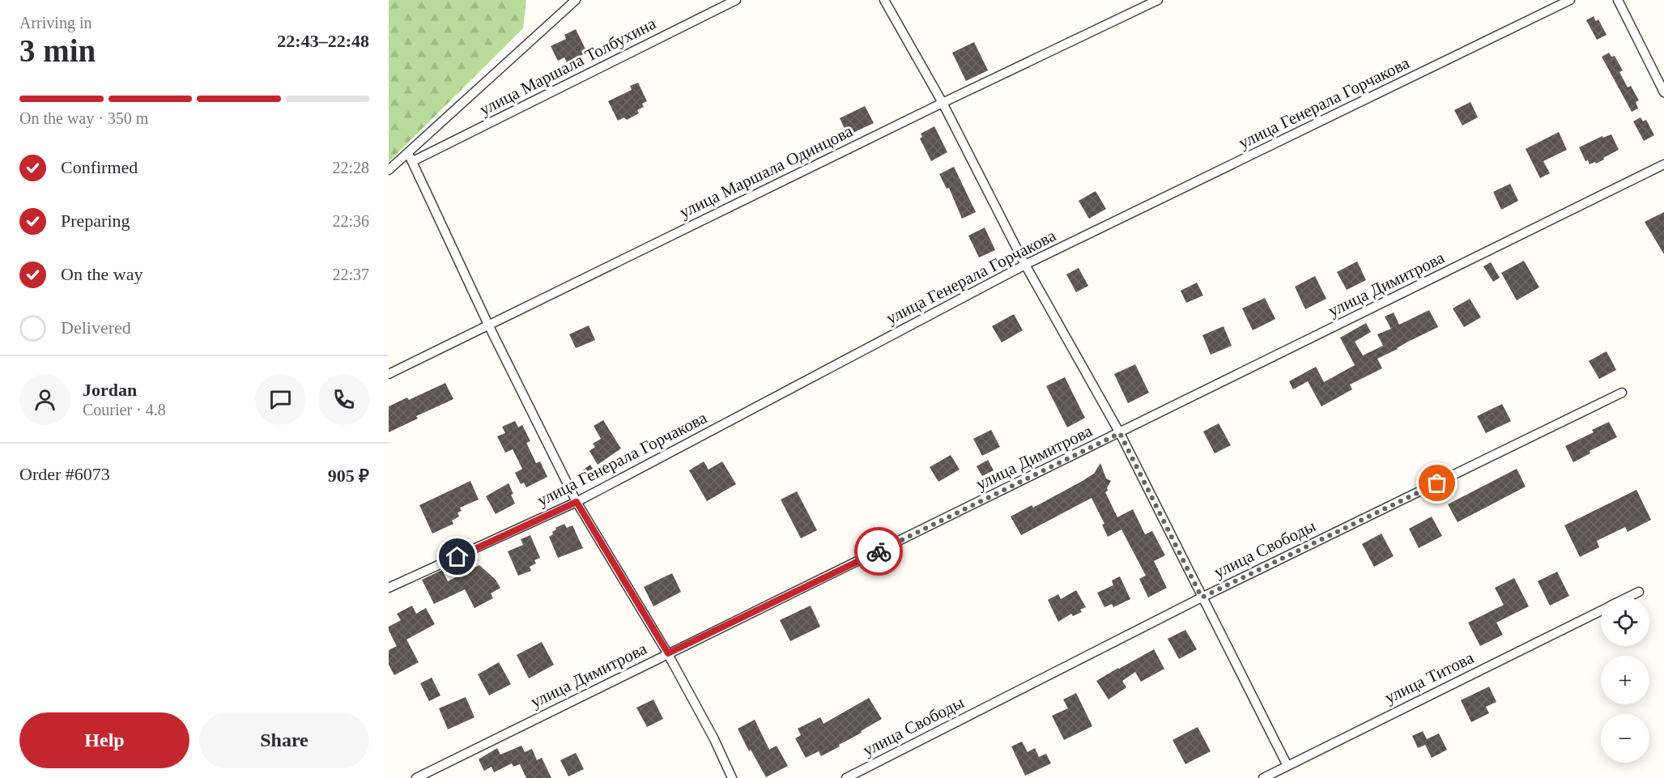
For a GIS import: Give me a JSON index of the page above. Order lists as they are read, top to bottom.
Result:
{
  "streets": {
    "street": [
      "улица Маршала Толбухина",
      "улица Генерала Горчакова",
      "улица Маршала Одинцова",
      "улица Димитрова",
      "улица Свободы",
      "улица Титова"
    ]
  },
  "page": {
    "heading": ["3 min", "Arriving in", "22:43–22:48"],
    "panel": [
      "Jordan",
      "Courier · 4.8",
      "Order #6073",
      "905 ₽"
    ],
    "bar": "On the way · 350 m",
    "list": [
      ["Confirmed", "22:28"],
      ["Preparing", "22:36"],
      ["On the way", "22:37"],
      "Delivered"
    ],
    "map_buttons": ["+", "−"],
    "buttons": ["Help", "Share"]
  }
}
